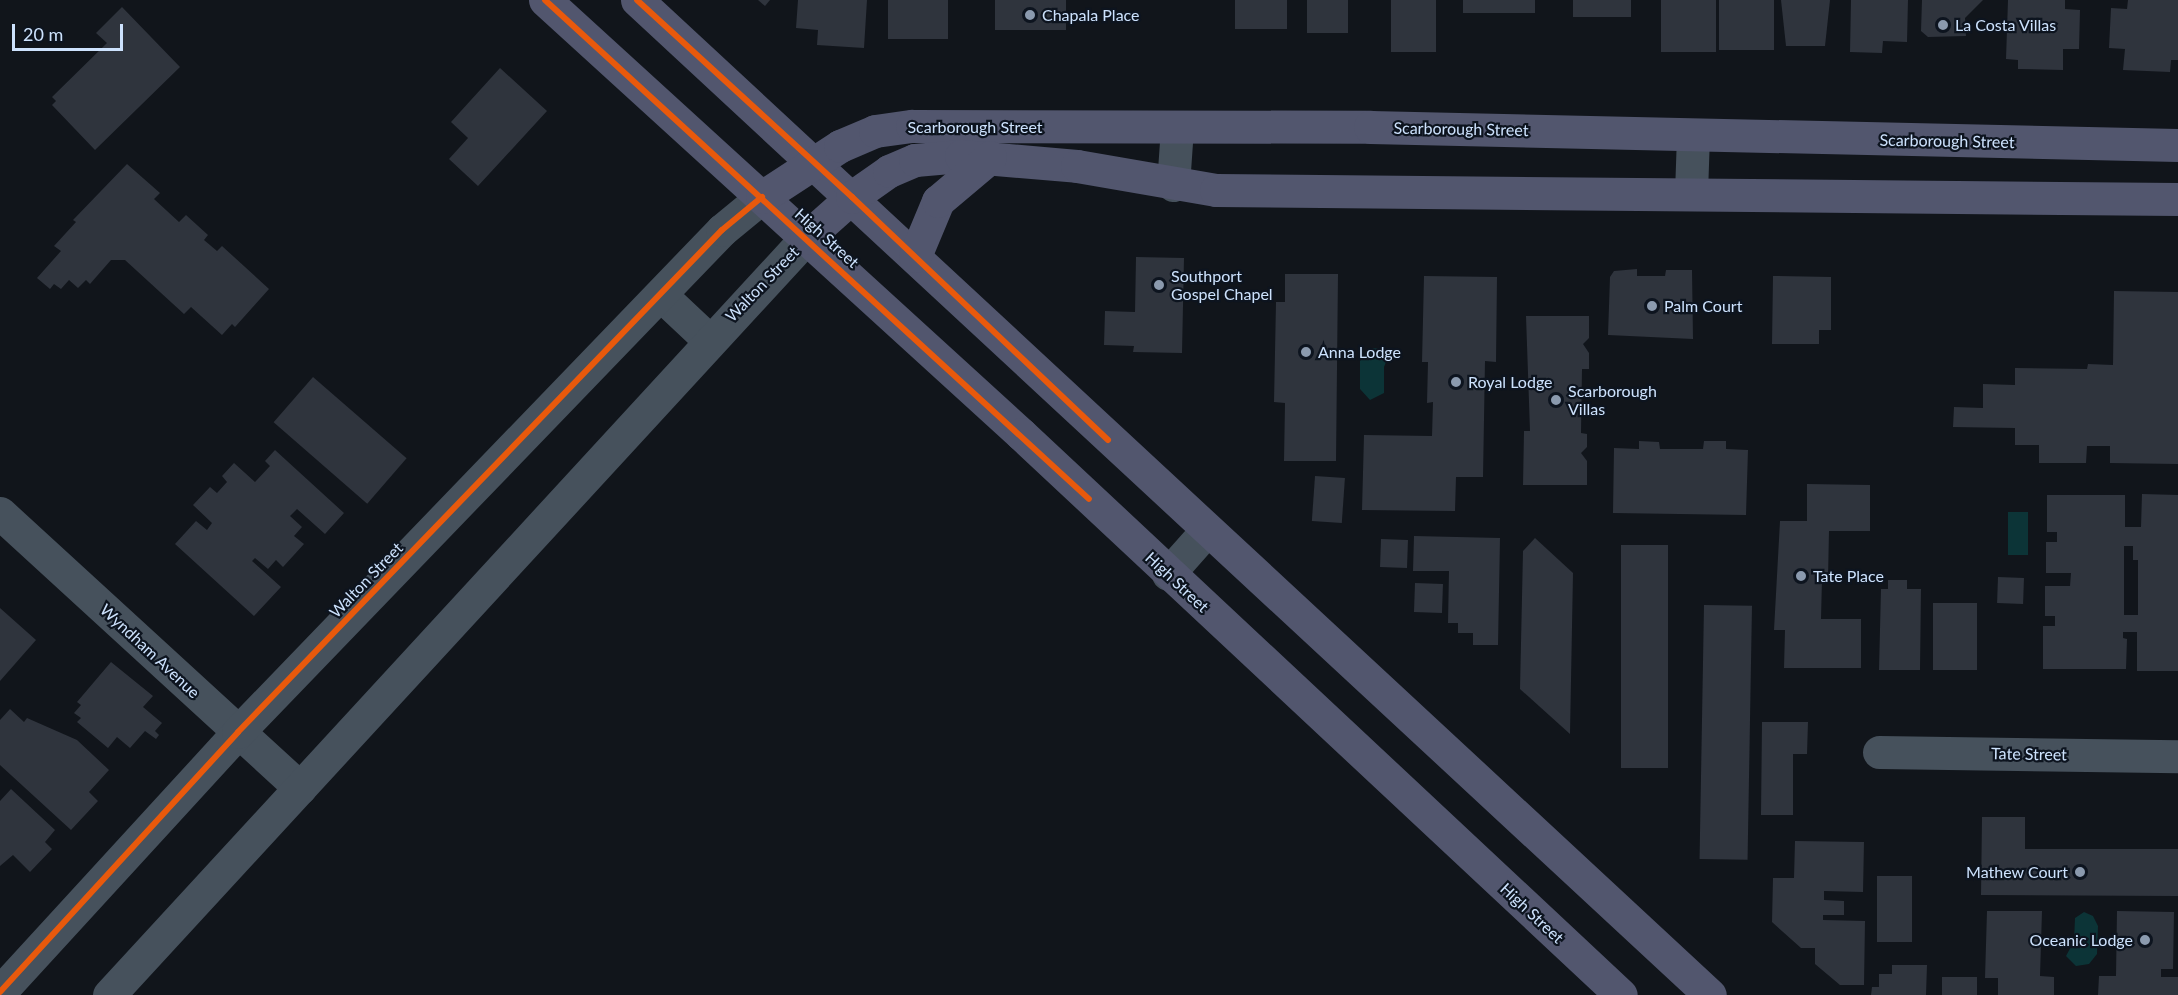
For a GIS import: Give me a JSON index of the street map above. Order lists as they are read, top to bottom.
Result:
{
  "streets": {
    "main road": ["Scarborough Street", "High Street"],
    "street": ["Walton Street", "Wyndham Avenue", "Tate Street"]
  },
  "crossings": [
    ["Scarborough Street", "High Street"],
    ["Scarborough Street", "Walton Street"],
    ["High Street", "Walton Street"],
    ["Walton Street", "Wyndham Avenue"]
  ],
  "places": [
    "Chapala Place",
    "La Costa Villas",
    "Southport Gospel Chapel",
    "Palm Court",
    "Anna Lodge",
    "Royal Lodge",
    "Scarborough Villas",
    "Tate Place",
    "Mathew Court",
    "Oceanic Lodge"
  ],
  "scale_bar": "20 m"
}
